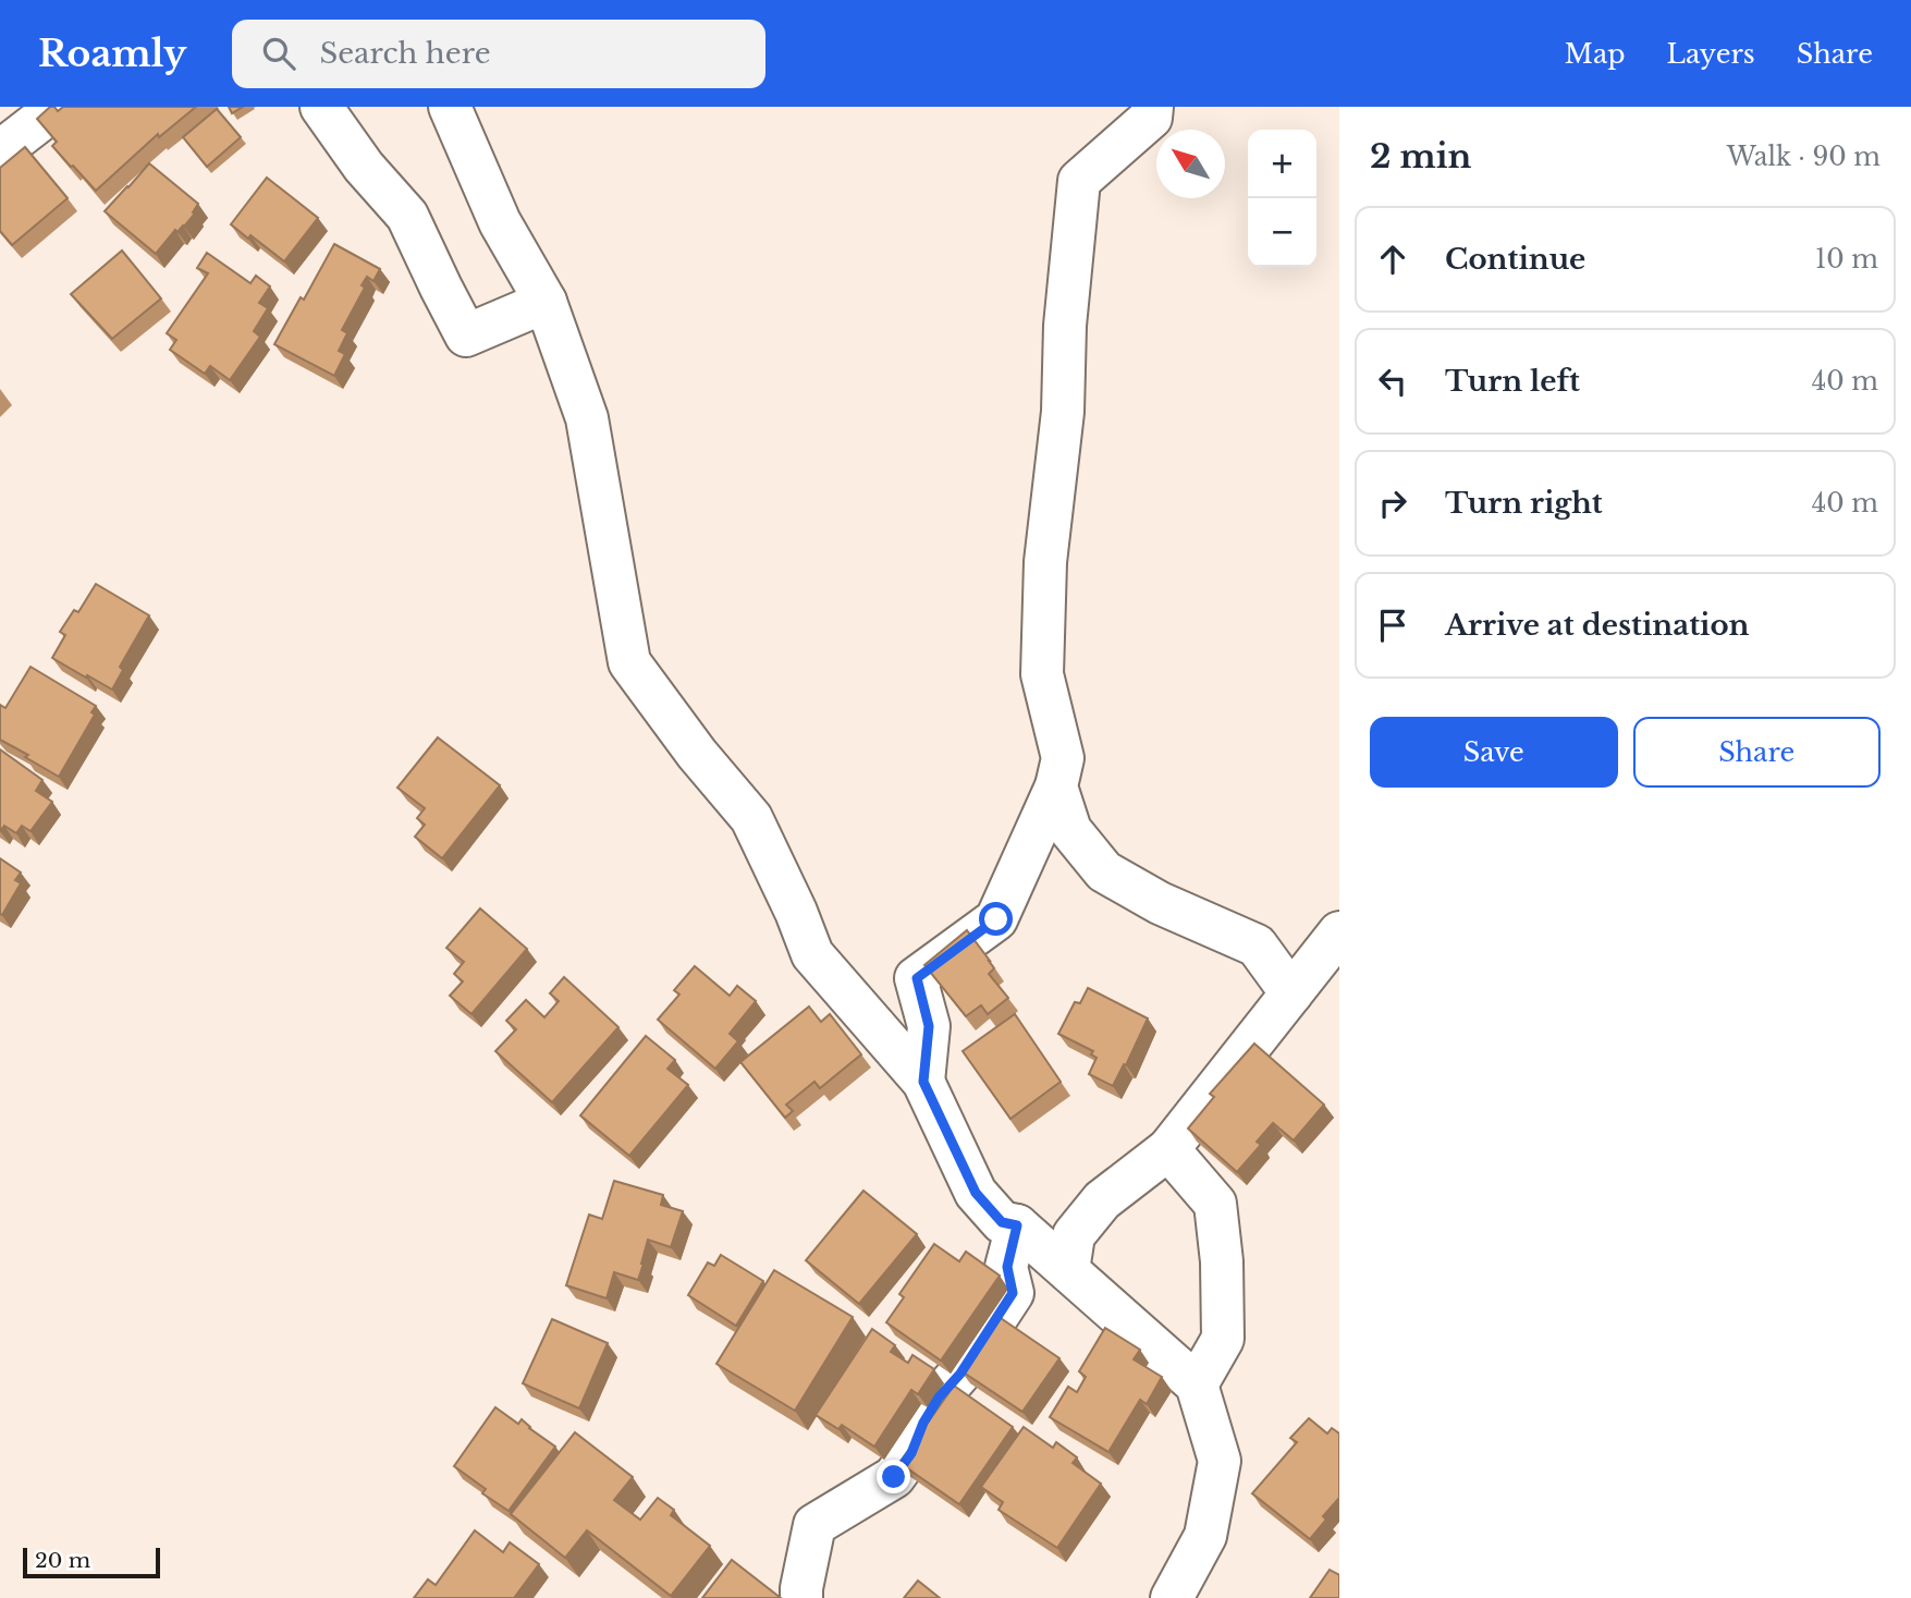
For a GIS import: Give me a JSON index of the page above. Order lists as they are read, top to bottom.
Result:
{
  "scale_bar": "20 m",
  "north": "top left",
  "page": {
    "header": "Roamly",
    "search": "Search here",
    "nav": ["Map", "Layers", "Share"],
    "heading": ["2 min", "Walk · 90 m"],
    "map_buttons": ["+", "−"],
    "list": [
      ["Continue", "10 m"],
      ["Turn left", "40 m"],
      ["Turn right", "40 m"],
      "Arrive at destination"
    ],
    "buttons": ["Save", "Share"],
    "scale": "20 m"
  }
}
